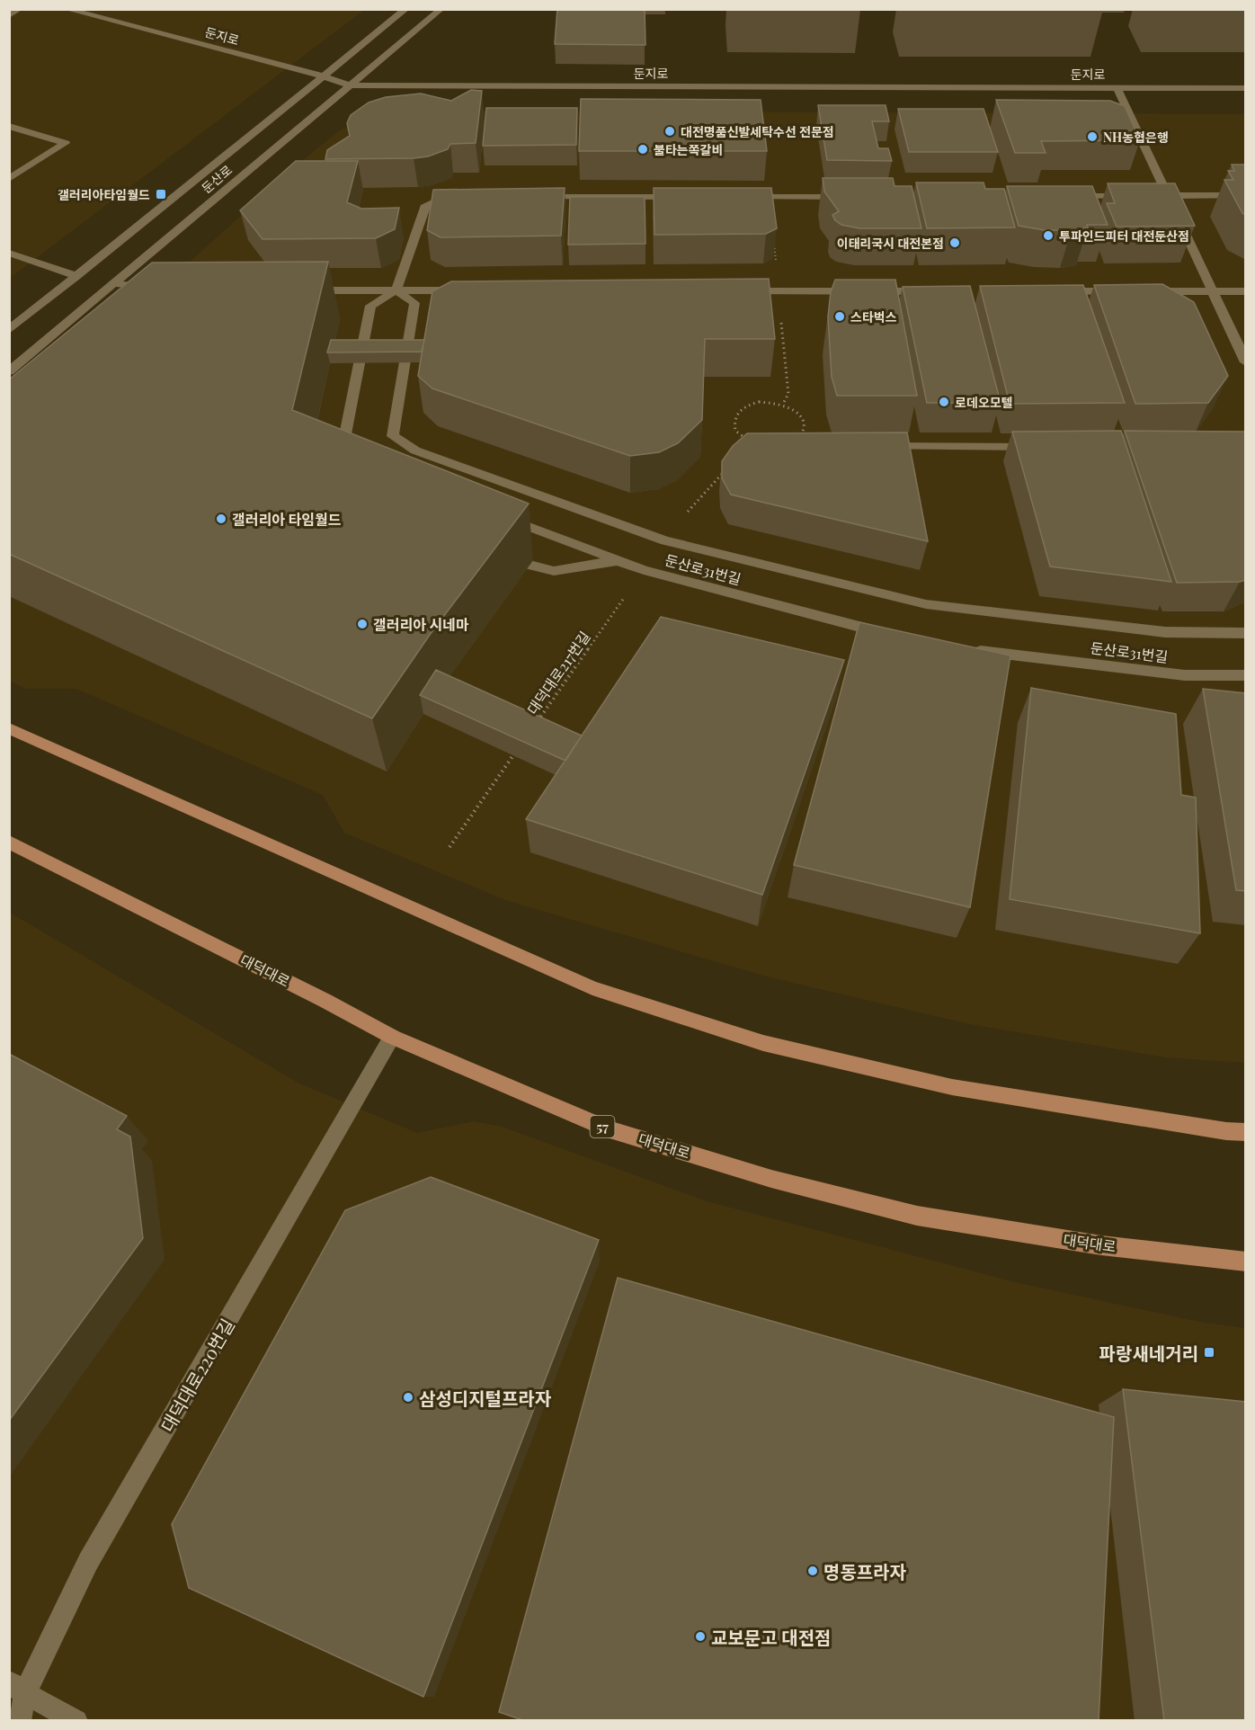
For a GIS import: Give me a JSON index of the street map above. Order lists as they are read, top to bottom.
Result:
{
  "streets": {
    "main road": ["대덕대로", "57"],
    "street": [
      "둔지로",
      "둔산로",
      "둔산로31번길",
      "대덕대로220번길"
    ],
    "path": ["대덕대로217번길"]
  },
  "crossings": [
    ["둔지로", "둔산로"],
    ["대덕대로", "대덕대로220번길"]
  ],
  "places": {
    "other": [
      "대전명품신발세탁수선 전문점",
      "NH농협은행",
      "불타는쪽갈비",
      "투파인드피터 대전둔산점",
      "이태리국시 대전본점",
      "스타벅스",
      "로데오모텔",
      "갤러리아 타임월드",
      "갤러리아 시네마",
      "삼성디지털프라자",
      "명동프라자",
      "교보문고 대전점"
    ],
    "transit": ["갤러리아타임월드", "파랑새네거리"]
  }
}
